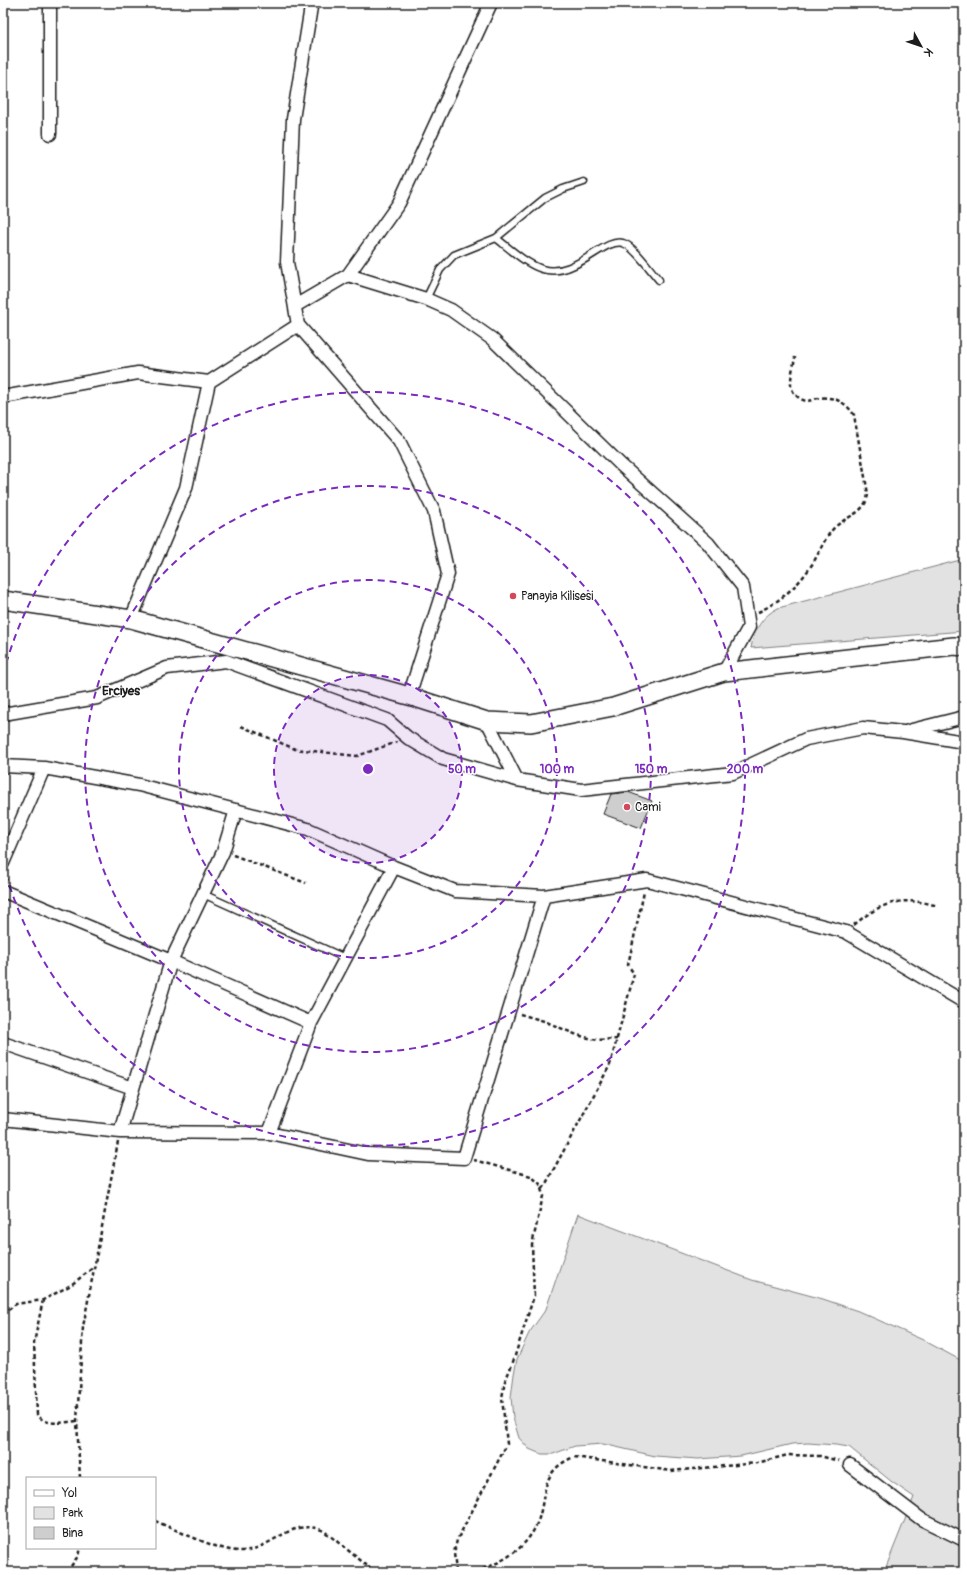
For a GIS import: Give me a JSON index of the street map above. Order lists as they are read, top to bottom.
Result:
{
  "districts": ["Erciyes"],
  "places": ["Panayia Kilisesi", "Cami"],
  "legend": ["Yol", "Park", "Bina"],
  "north": "bottom right",
  "rings": [
    "50 m",
    "100 m",
    "150 m",
    "200 m"
  ]
}
